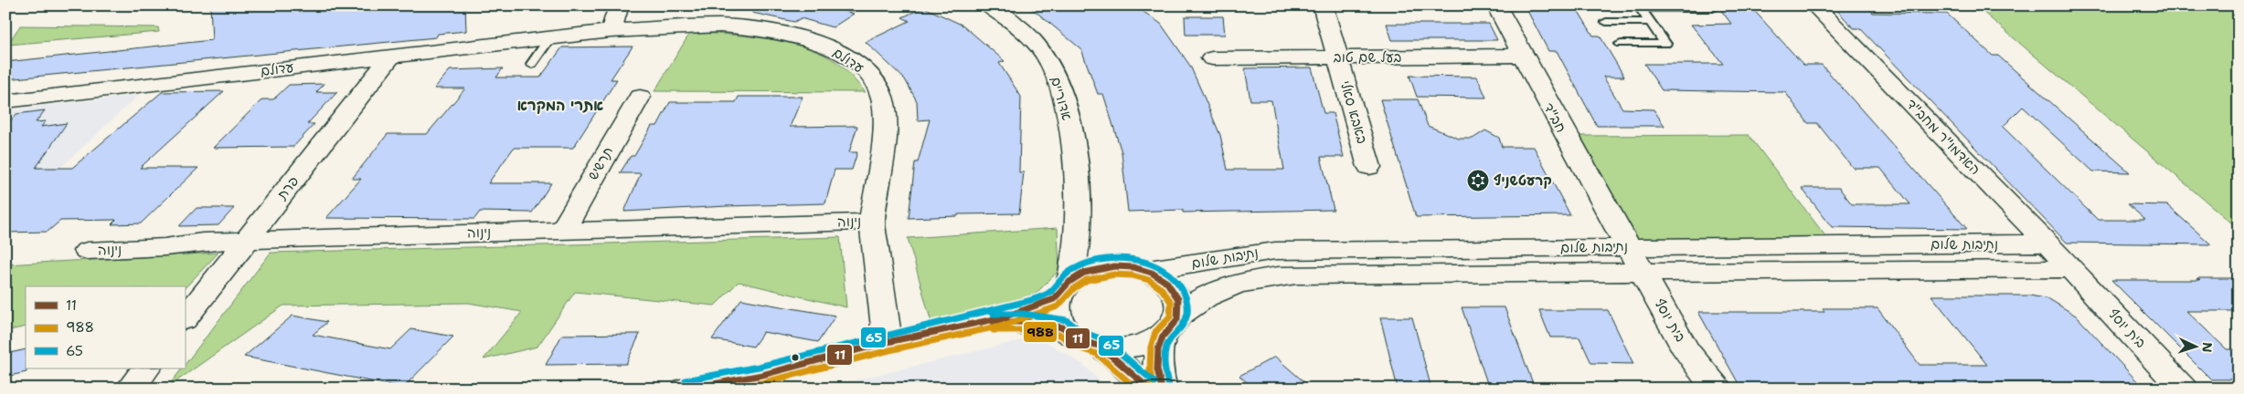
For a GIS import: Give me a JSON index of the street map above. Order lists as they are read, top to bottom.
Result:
{
  "streets": {
    "street": [
      "בעל שם טוב",
      "עדולם",
      "אדוריים",
      "באבא סאלי",
      "חב\"ד",
      "האדמו\"ר מחב\"ד",
      "תרשיש",
      "פרת",
      "נינוה",
      "נתיבות שלום",
      "בית יוסף"
    ]
  },
  "crossings": [
    ["בעל שם טוב", "באבא סאלי"],
    ["בעל שם טוב", "חב\"ד"],
    ["עדולם", "פרת"],
    ["עדולם", "נינוה"],
    ["אדוריים", "נתיבות שלום"],
    ["חב\"ד", "נתיבות שלום"],
    ["חב\"ד", "בית יוסף"],
    ["האדמו\"ר מחב\"ד", "נתיבות שלום"],
    ["האדמו\"ר מחב\"ד", "בית יוסף"],
    ["תרשיש", "נינוה"],
    ["פרת", "נינוה"],
    ["נתיבות שלום", "בית יוסף"]
  ],
  "districts": ["אתרי המקרא"],
  "places": {
    "synagogue": ["קרעטשניף"]
  },
  "lines": ["transit line 65", "transit line 11", "transit line 988"],
  "legend": ["11", "988", "65"],
  "north": "right"
}
